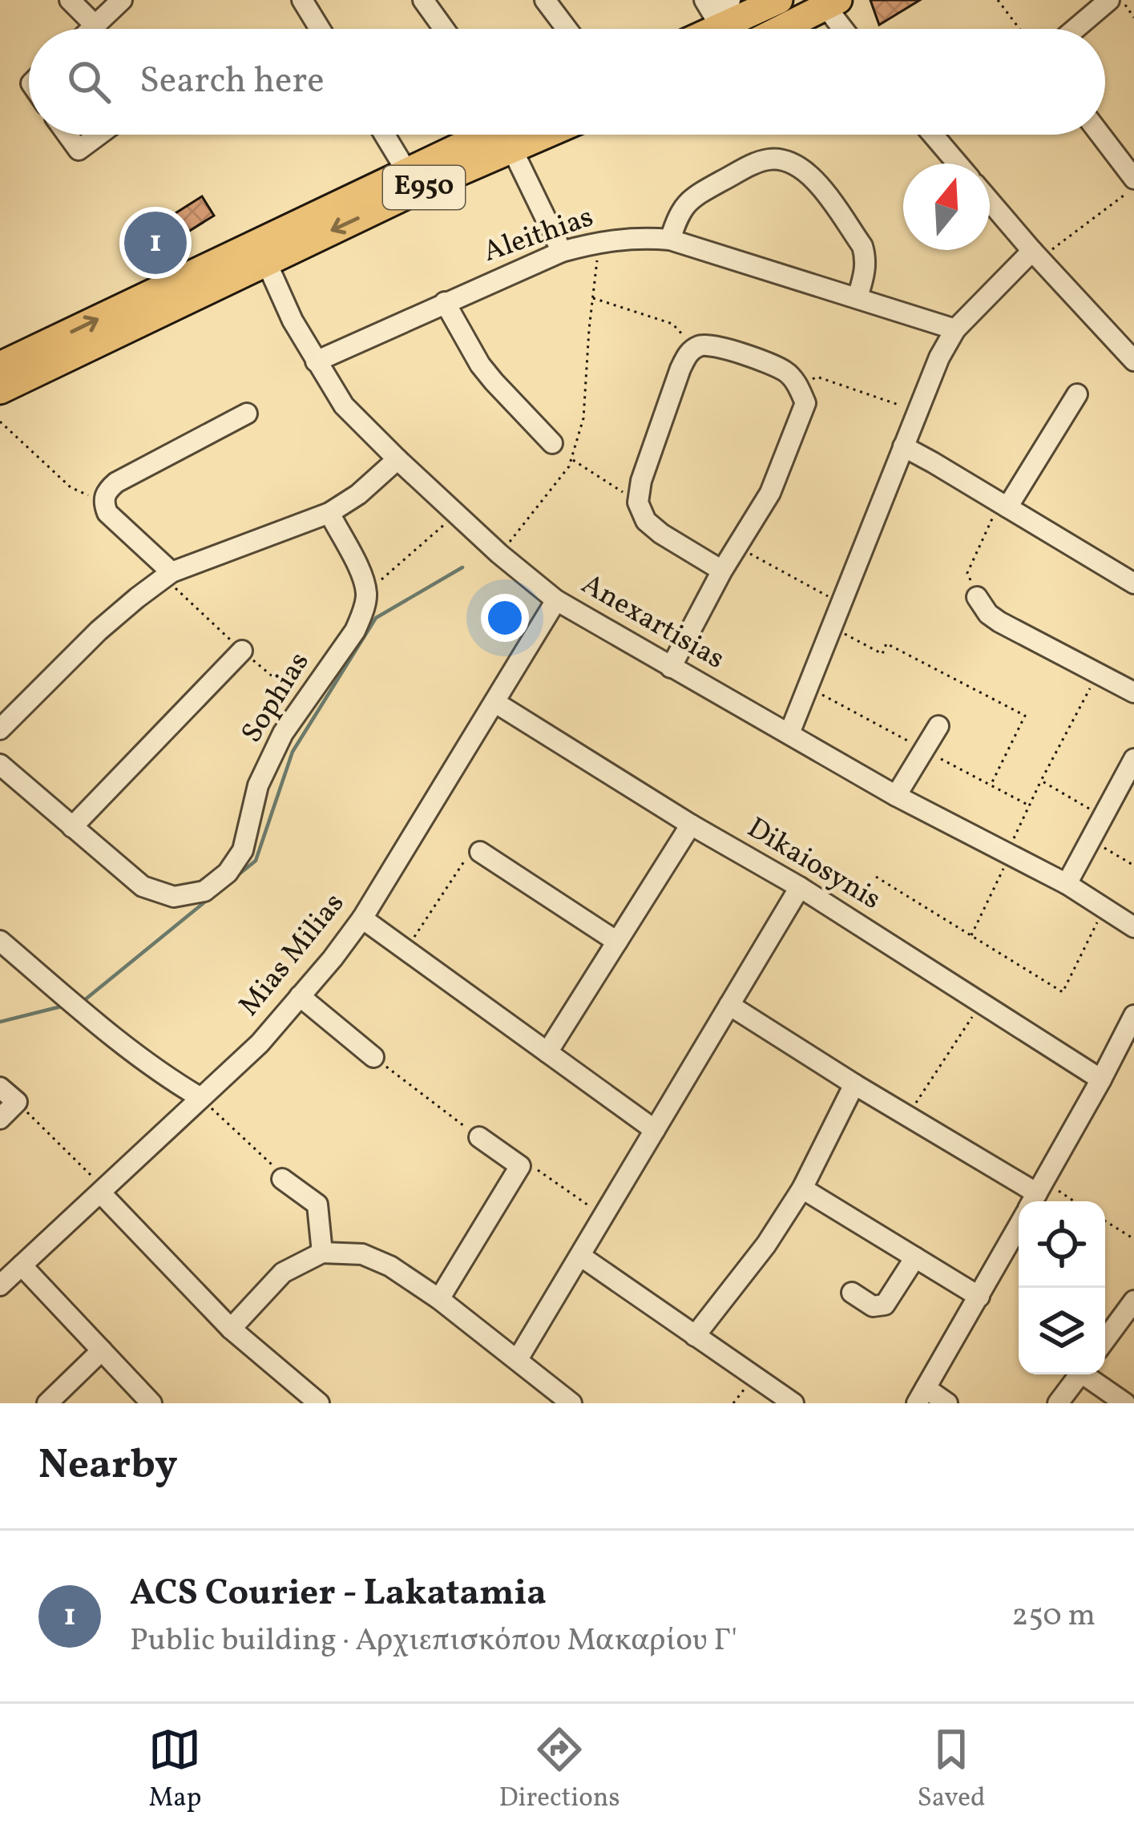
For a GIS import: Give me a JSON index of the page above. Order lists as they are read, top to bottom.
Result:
{
  "streets": {
    "main road": ["E950"],
    "street": [
      "Aleithias",
      "Anexartisias",
      "Sophias",
      "Dikaiosynis",
      "Mias Milias"
    ]
  },
  "crossings": [
    ["E950", "Anexartisias"],
    ["Aleithias", "Anexartisias"],
    ["Anexartisias", "Mias Milias"],
    ["Dikaiosynis", "Mias Milias"]
  ],
  "north": "top",
  "page": {
    "search": "Search here",
    "pins": "1",
    "heading": "Nearby",
    "list": [
      {
        "mark": "1",
        "name": "ACS Courier - Lakatamia",
        "note": "Public building · Αρχιεπισκόπου Μακαρίου Γ'",
        "value": "250 m"
      }
    ],
    "nav": ["Map", "Directions", "Saved"]
  }
}
